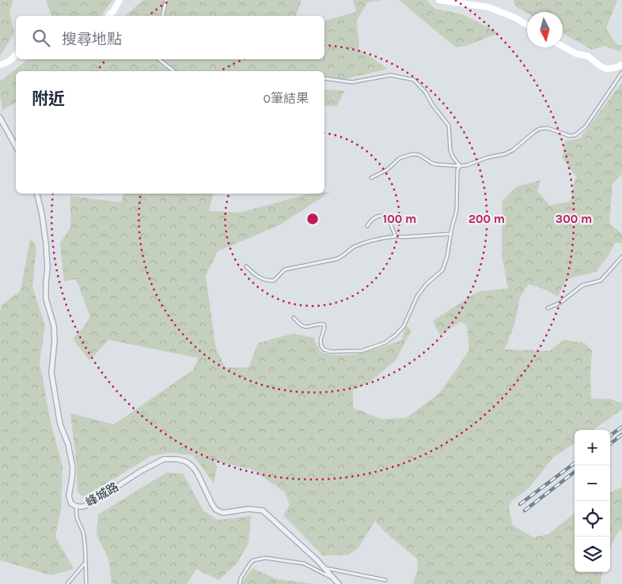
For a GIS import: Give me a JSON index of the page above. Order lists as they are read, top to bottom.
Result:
{
  "streets": {
    "street": ["峰城路"]
  },
  "north": "bottom",
  "page": {
    "search": "搜尋地點",
    "heading": ["附近", "0筆結果"],
    "map_buttons": ["+", "−"]
  },
  "rings": ["100 m", "200 m", "300 m"]
}
